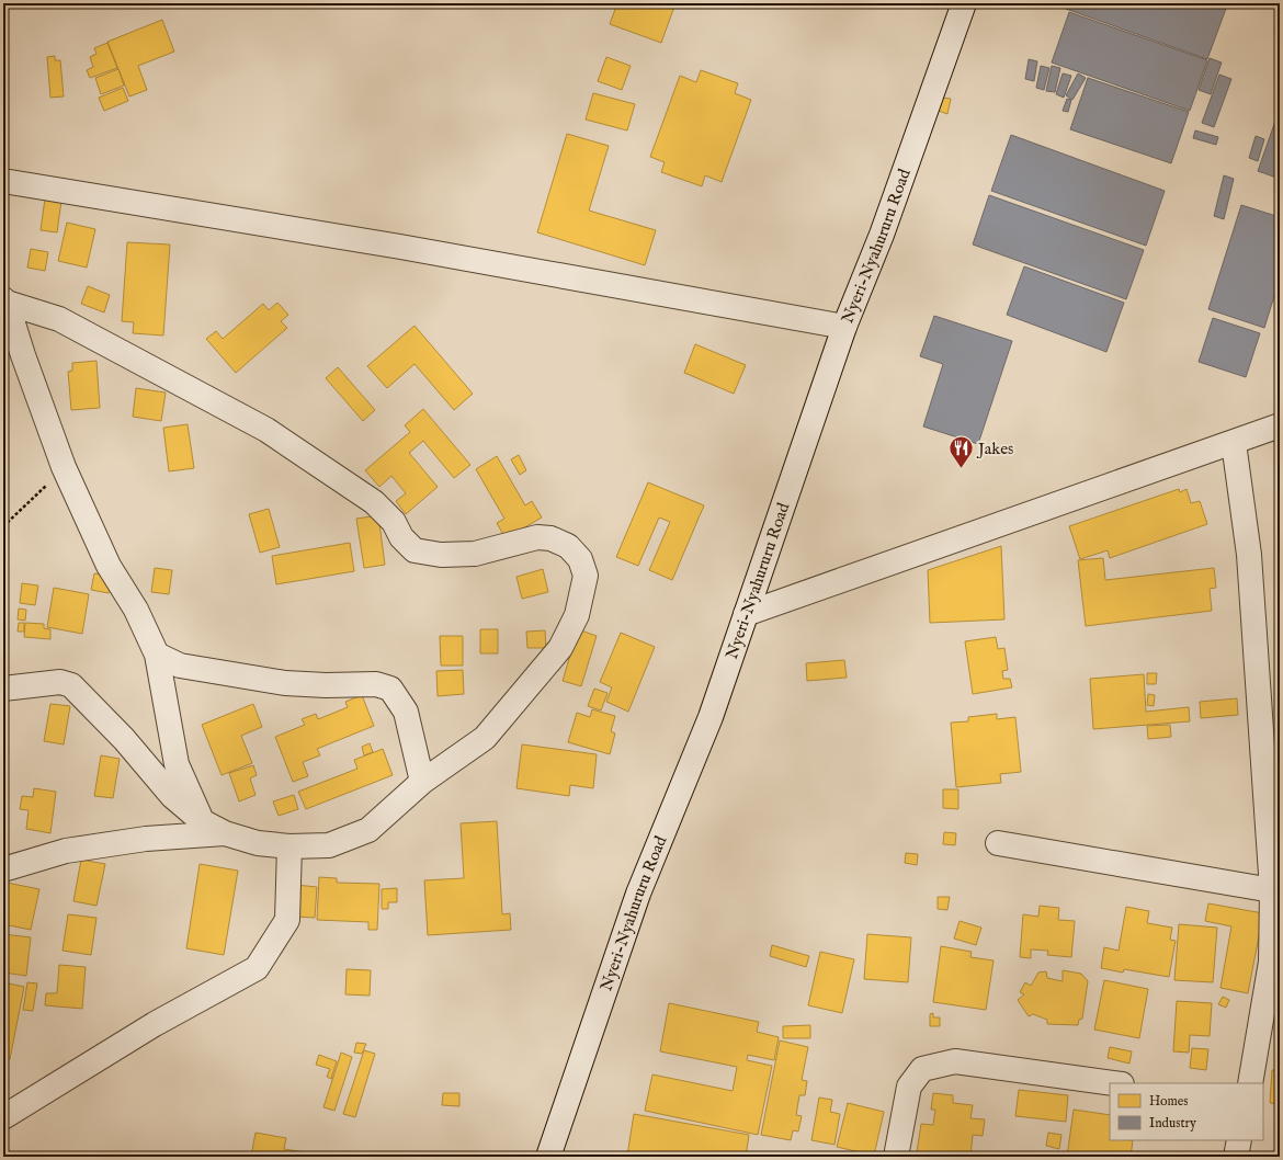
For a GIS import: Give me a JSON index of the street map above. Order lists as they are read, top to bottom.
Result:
{
  "streets": {
    "street": ["Nyeri-Nyahururu Road"]
  },
  "places": {
    "restaurant": ["Jakes"]
  },
  "legend": ["Homes", "Industry"]
}
